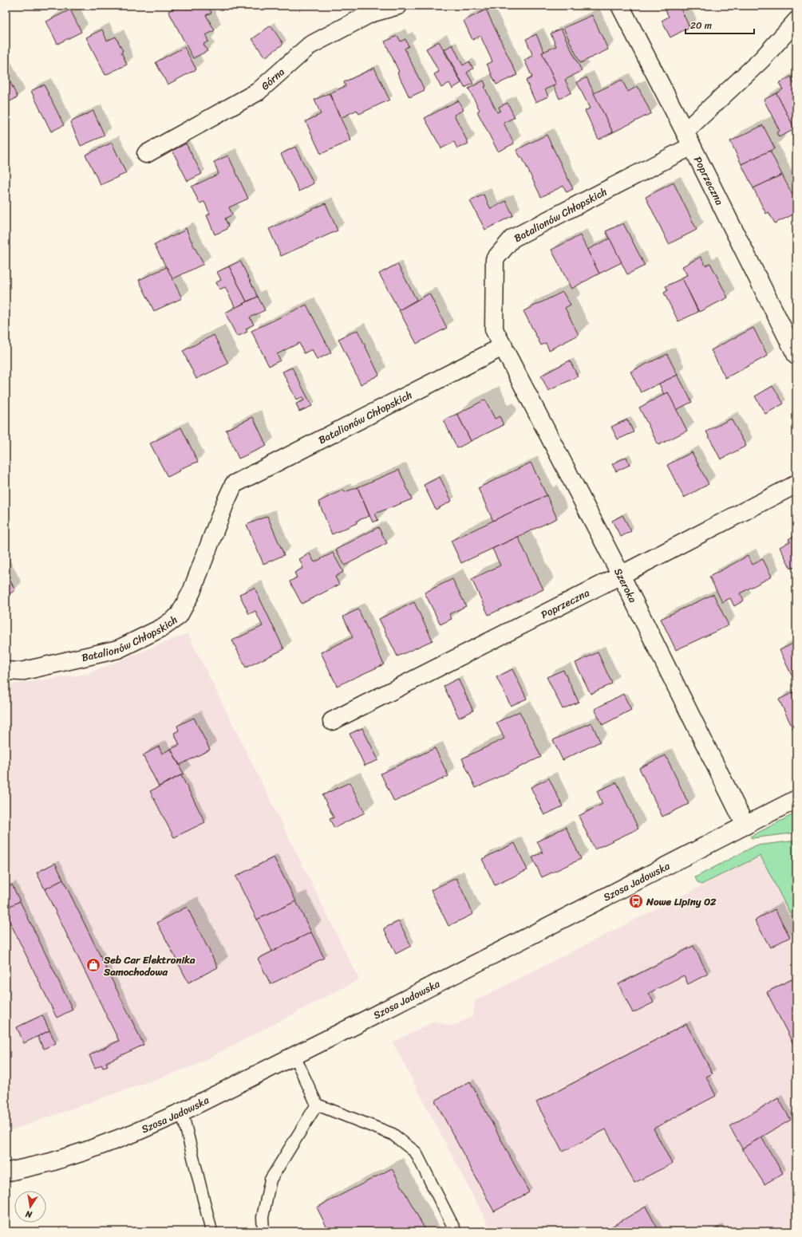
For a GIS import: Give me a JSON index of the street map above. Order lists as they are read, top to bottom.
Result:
{
  "streets": {
    "street": [
      "Górna",
      "Poprzeczna",
      "Batalionów Chłopskich",
      "Szeroka",
      "Szosa Jadowska"
    ]
  },
  "crossings": [
    ["Poprzeczna", "Batalionów Chłopskich"],
    ["Poprzeczna", "Szeroka"],
    ["Batalionów Chłopskich", "Szeroka"],
    ["Szeroka", "Szosa Jadowska"]
  ],
  "places": {
    "bus stop": ["Nowe Lipiny 02"],
    "shop": ["Seb Car Elektronika Samochodowa"]
  },
  "scale_bar": "20 m",
  "north": "bottom"
}
